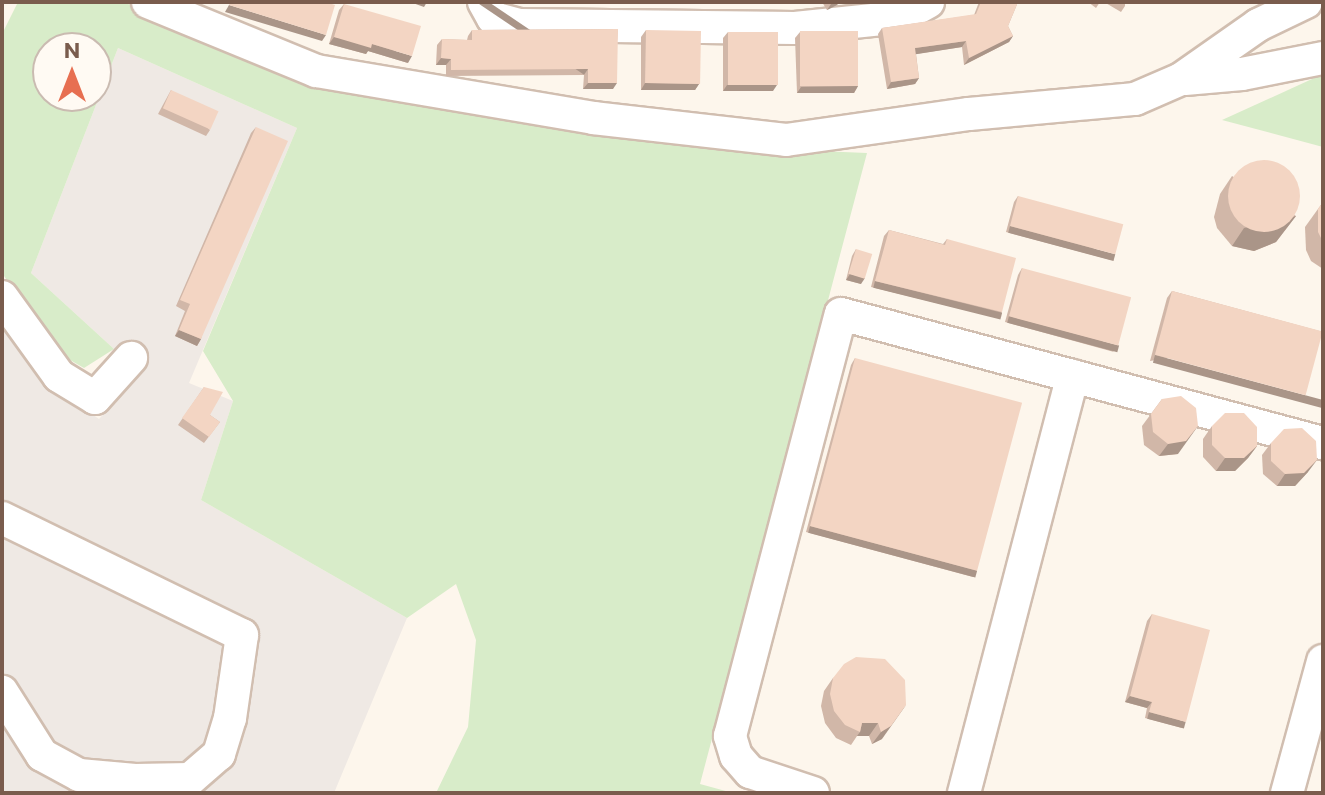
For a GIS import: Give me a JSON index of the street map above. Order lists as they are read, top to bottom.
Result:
{
  "north": "top"
}
